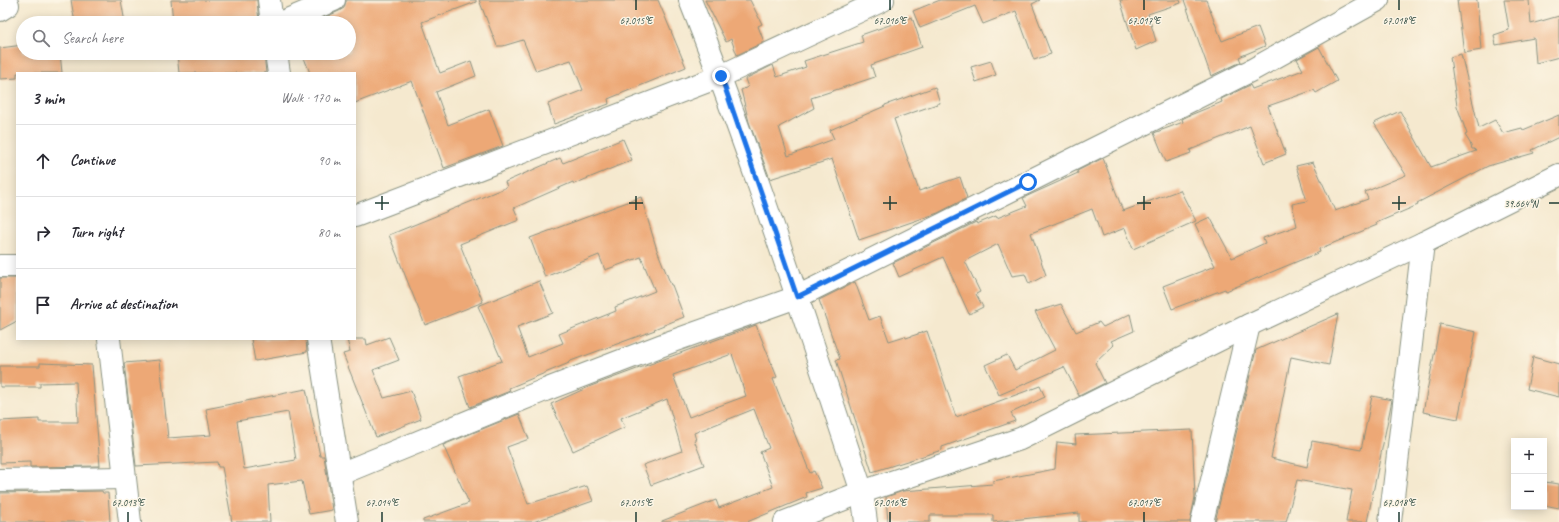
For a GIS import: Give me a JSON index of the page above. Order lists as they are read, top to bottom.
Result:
{
  "page": {
    "search": "Search here",
    "heading": ["3 min", "Walk · 170 m"],
    "list": [
      ["Continue", "90 m"],
      ["Turn right", "80 m"],
      "Arrive at destination"
    ],
    "map_buttons": ["+", "−"]
  },
  "coordinates": [
    "67.015°E",
    "67.016°E",
    "67.017°E",
    "67.018°E",
    "39.664°N",
    "67.013°E",
    "67.014°E"
  ]
}
